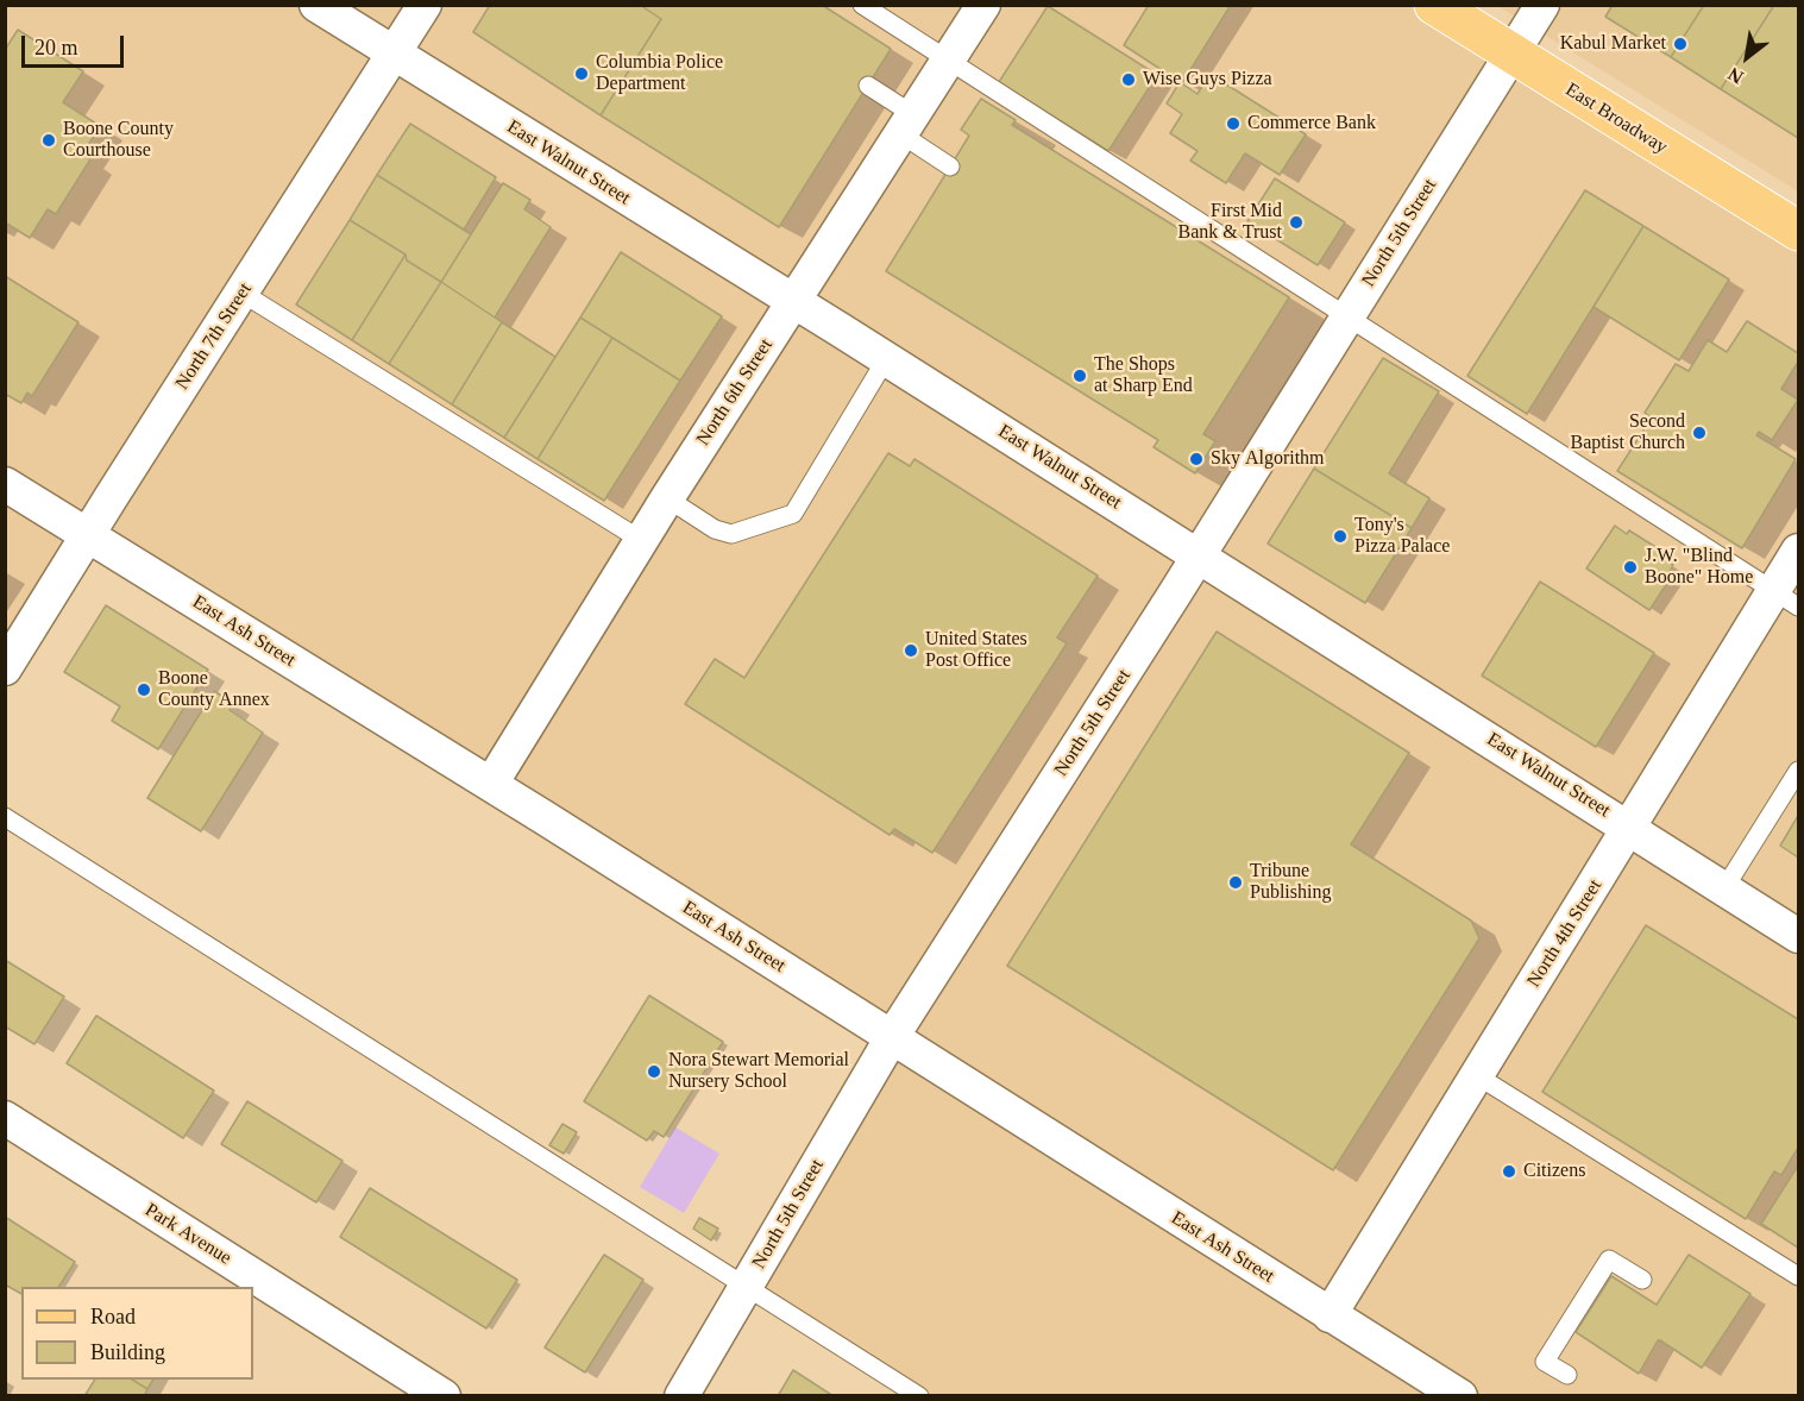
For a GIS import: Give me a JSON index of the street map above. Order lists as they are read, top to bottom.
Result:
{
  "streets": {
    "main road": ["East Broadway"],
    "street": [
      "East Walnut Street",
      "North 5th Street",
      "North 7th Street",
      "North 6th Street",
      "East Ash Street",
      "North 4th Street",
      "Park Avenue"
    ]
  },
  "crossings": [
    ["East Broadway", "North 5th Street"],
    ["East Walnut Street", "North 5th Street"],
    ["East Walnut Street", "North 7th Street"],
    ["East Walnut Street", "North 6th Street"],
    ["East Walnut Street", "North 4th Street"],
    ["North 5th Street", "East Ash Street"],
    ["North 7th Street", "East Ash Street"],
    ["North 6th Street", "East Ash Street"],
    ["East Ash Street", "North 4th Street"]
  ],
  "places": [
    "Kabul Market",
    "Columbia Police Department",
    "Wise Guys Pizza",
    "Commerce Bank",
    "Boone County Courthouse",
    "First Mid Bank & Trust",
    "The Shops at Sharp End",
    "Second Baptist Church",
    "Sky Algorithm",
    "Tony's Pizza Palace",
    "J.W. \"Blind Boone\" Home",
    "United States Post Office",
    "Boone County Annex",
    "Tribune Publishing",
    "Nora Stewart Memorial Nursery School",
    "Citizens"
  ],
  "legend": ["Road", "Building"],
  "scale_bar": "20 m",
  "north": "bottom left"
}
